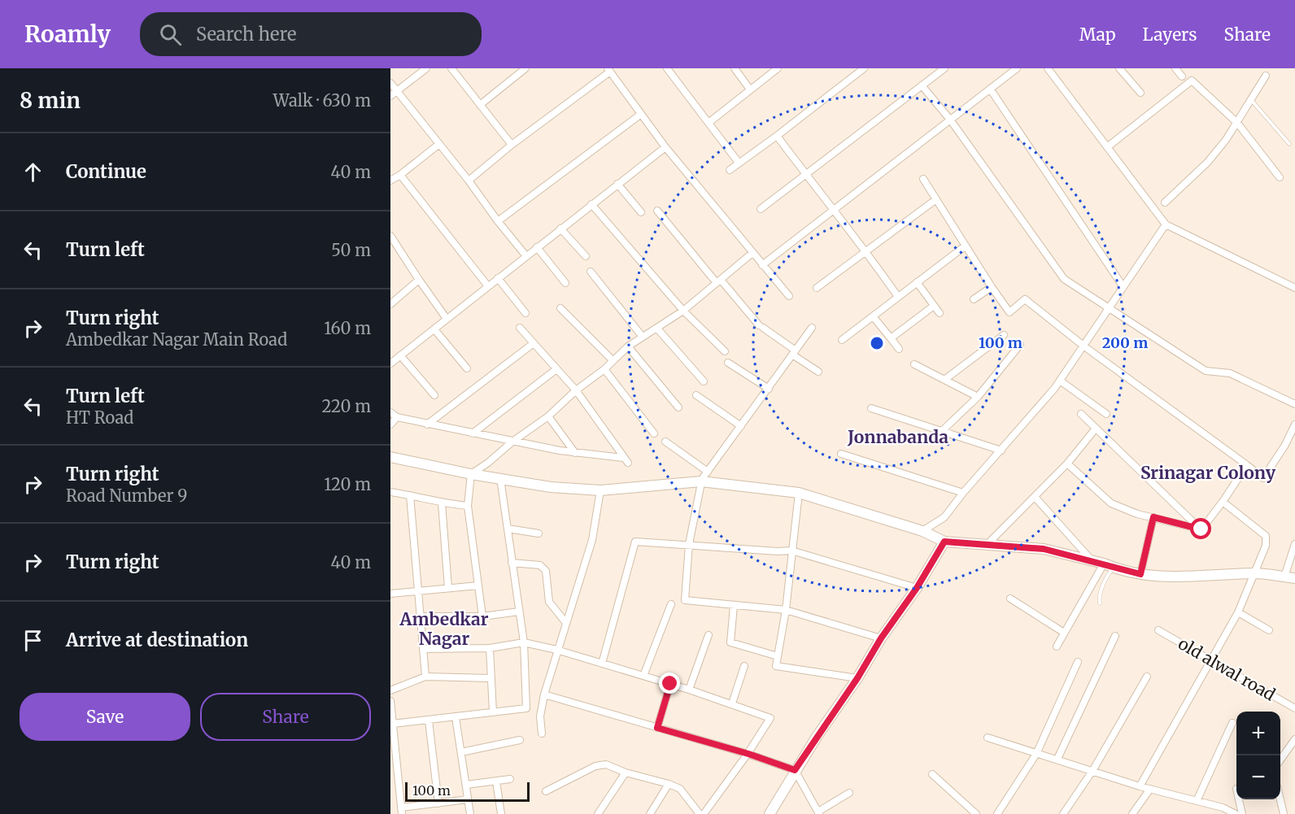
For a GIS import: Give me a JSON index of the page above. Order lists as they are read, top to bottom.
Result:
{
  "streets": {
    "street": ["old alwal road"]
  },
  "districts": ["Jonnabanda", "Srinagar Colony", "Ambedkar Nagar"],
  "scale_bar": "100 m",
  "page": {
    "header": "Roamly",
    "search": "Search here",
    "nav": ["Map", "Layers", "Share"],
    "heading": ["8 min", "Walk · 630 m"],
    "list": [
      ["Continue", "40 m"],
      ["Turn left", "50 m"],
      ["Turn right", "Ambedkar Nagar Main Road", "160 m"],
      ["Turn left", "HT Road", "220 m"],
      ["Turn right", "Road Number 9", "120 m"],
      ["Turn right", "40 m"],
      "Arrive at destination"
    ],
    "buttons": ["Save", "Share"],
    "map_buttons": ["+", "−"],
    "scale": "100 m"
  },
  "rings": ["100 m", "200 m"]
}
